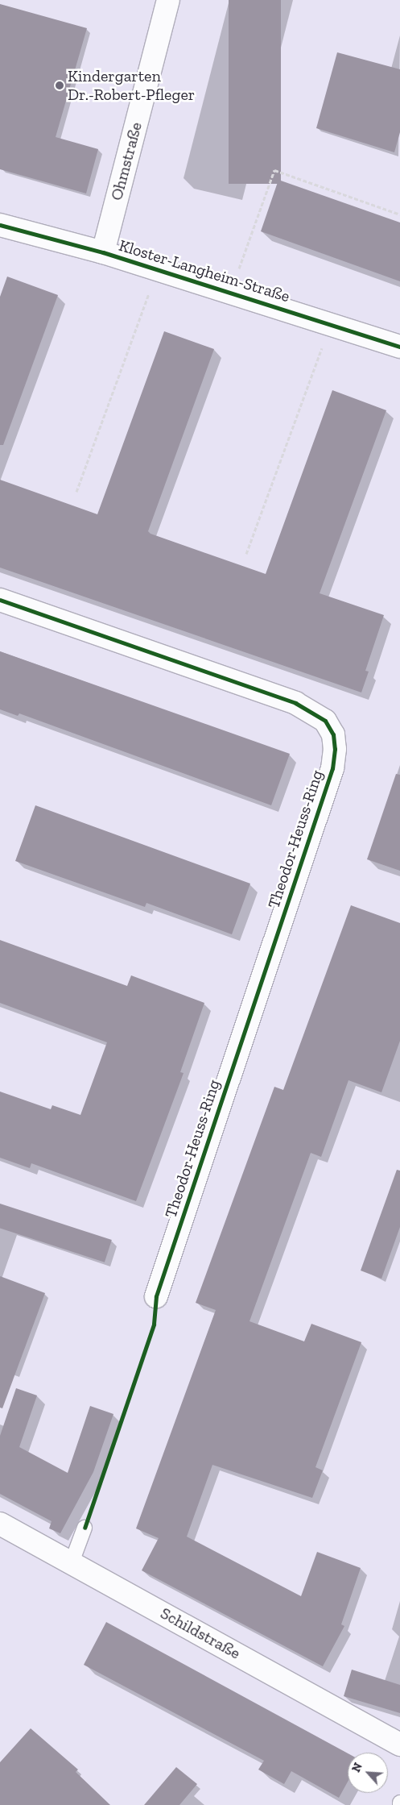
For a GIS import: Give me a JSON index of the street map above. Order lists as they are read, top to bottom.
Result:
{
  "streets": {
    "street": [
      "Ohmstraße",
      "Kloster-Langheim-Straße",
      "Theodor-Heuss-Ring",
      "Schildstraße"
    ]
  },
  "crossings": [
    ["Ohmstraße", "Kloster-Langheim-Straße"]
  ],
  "places": ["Kindergarten Dr.-Robert-Pfleger"],
  "north": "top left"
}
